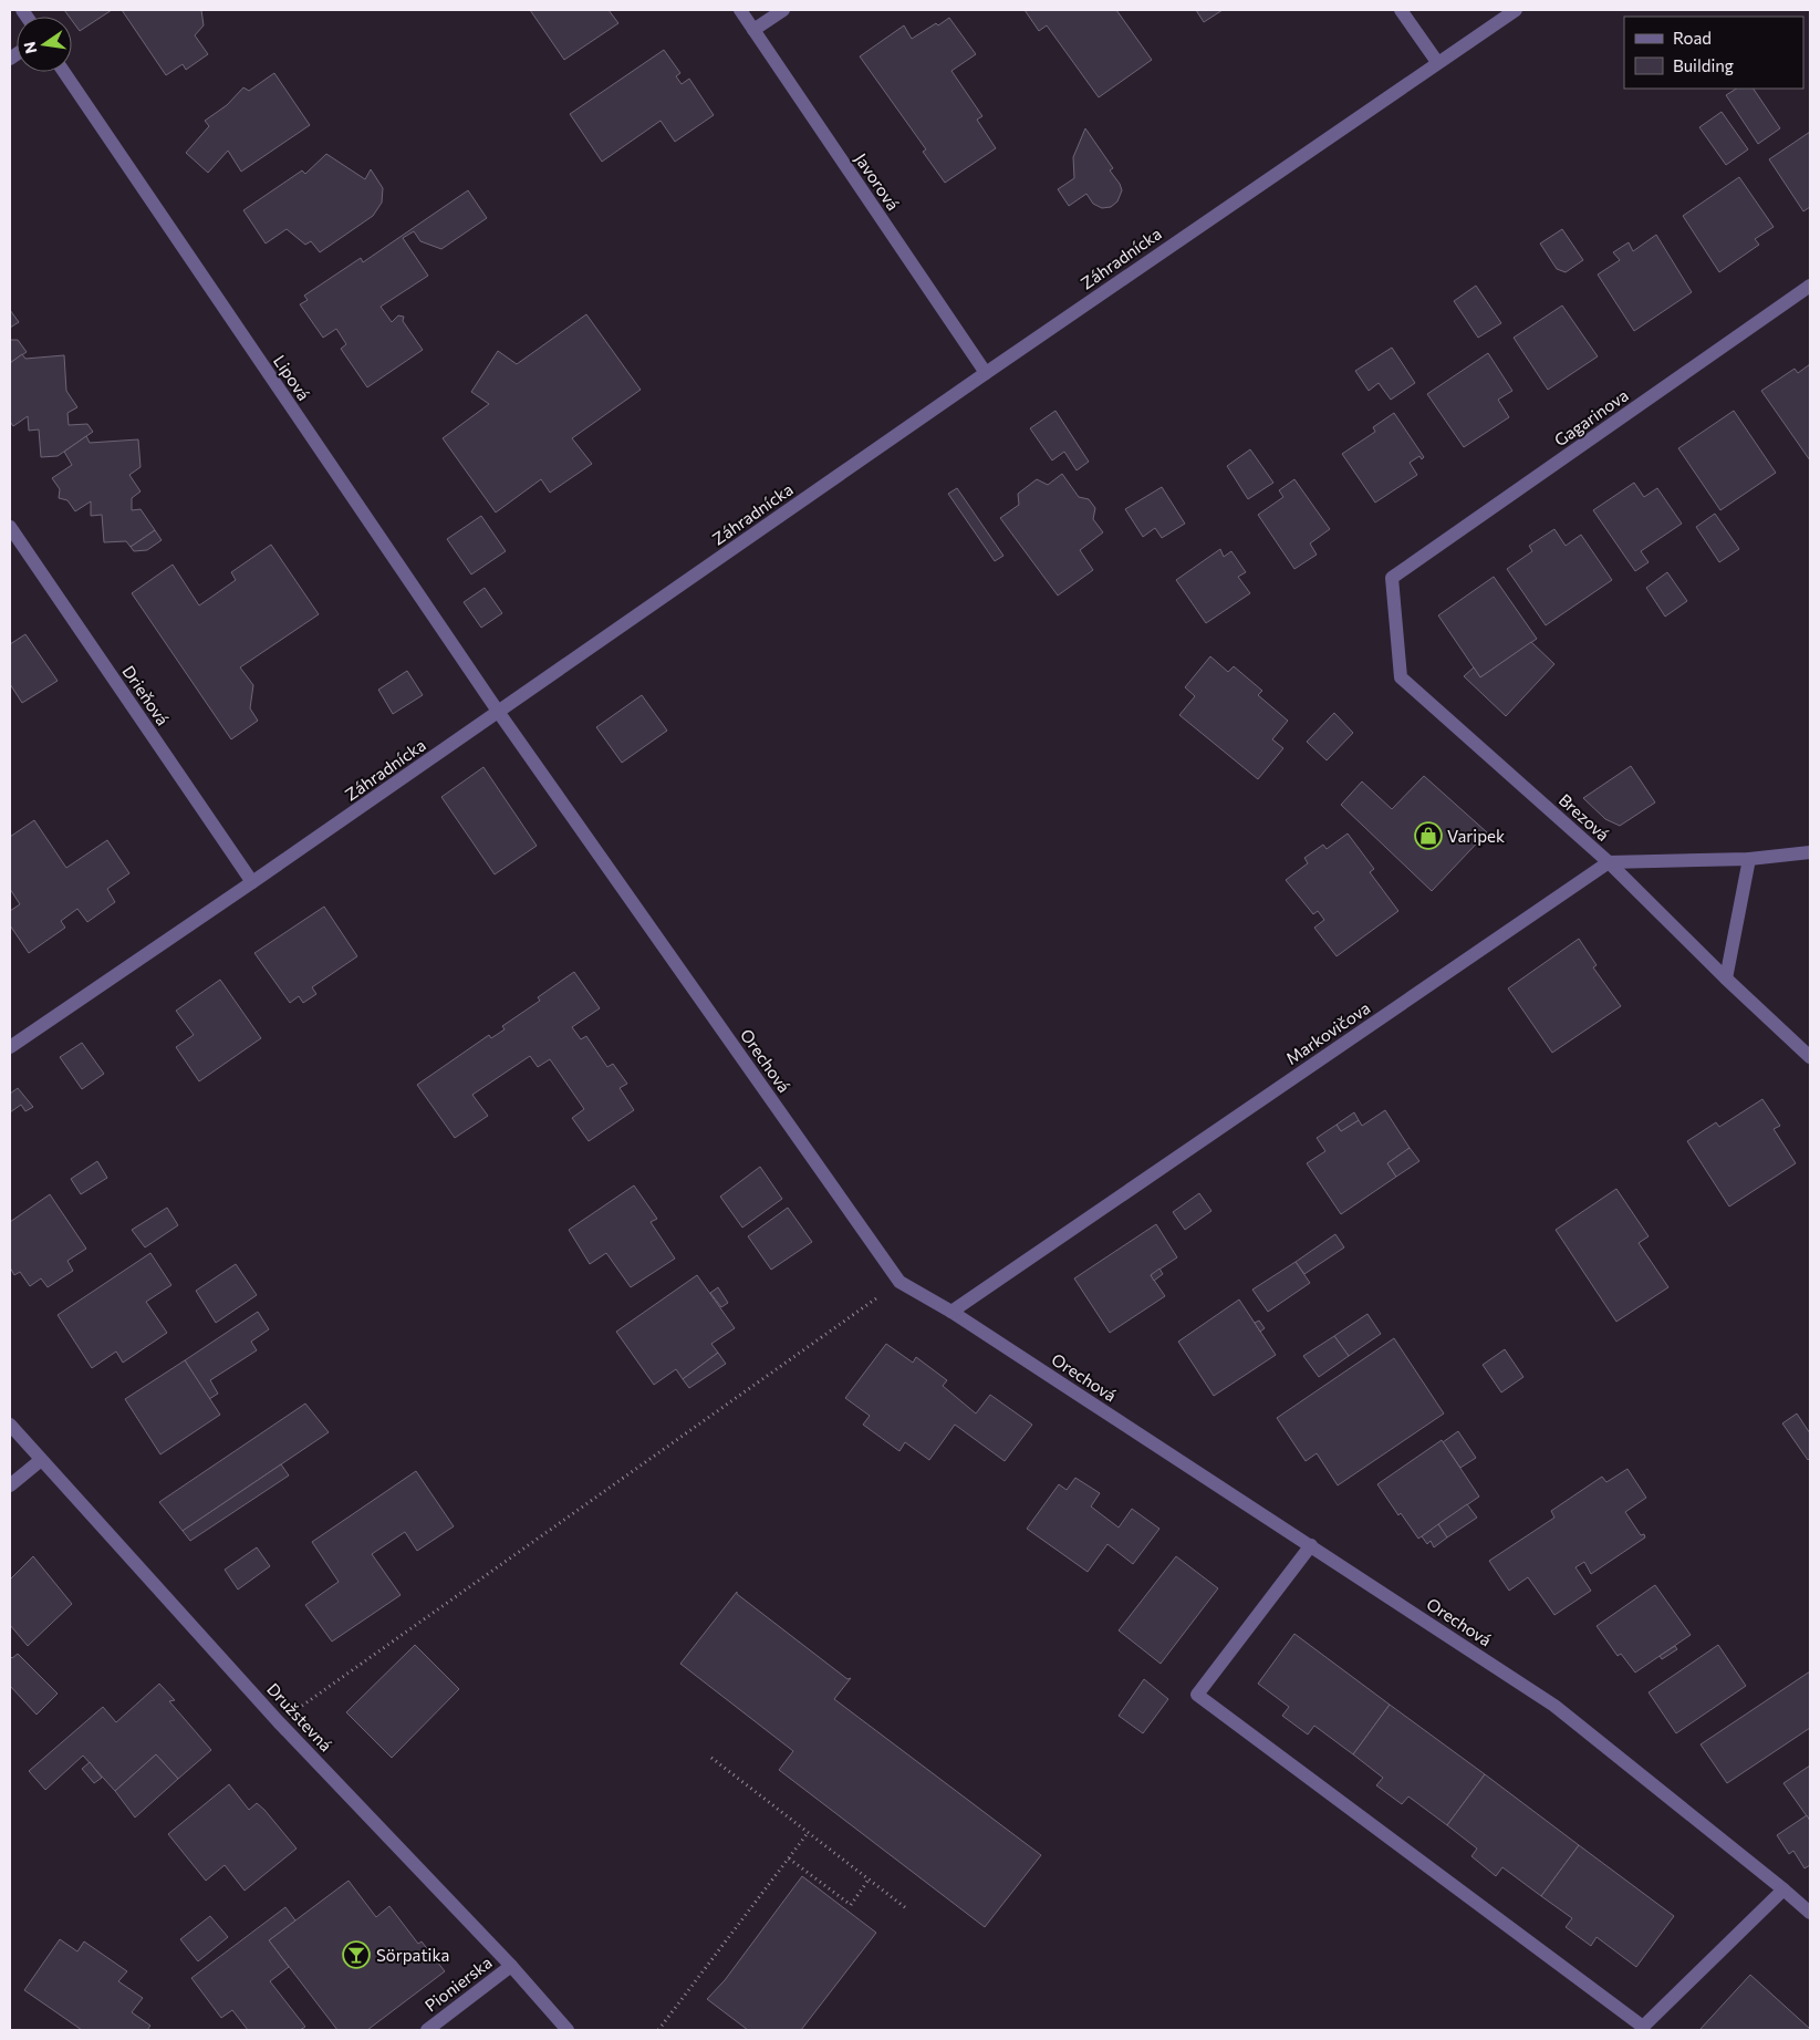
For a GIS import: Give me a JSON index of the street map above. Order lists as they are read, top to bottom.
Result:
{
  "streets": {
    "street": [
      "Javorová",
      "Záhradnícka",
      "Lipová",
      "Gagarinova",
      "Drieňová",
      "Brezová",
      "Markovičova",
      "Orechová",
      "Družstevná",
      "Pionierska"
    ]
  },
  "crossings": [
    ["Javorová", "Záhradnícka"],
    ["Záhradnícka", "Lipová"],
    ["Záhradnícka", "Drieňová"],
    ["Záhradnícka", "Orechová"],
    ["Lipová", "Orechová"],
    ["Gagarinova", "Brezová"],
    ["Brezová", "Markovičova"],
    ["Markovičova", "Orechová"],
    ["Družstevná", "Pionierska"]
  ],
  "places": {
    "shop": ["Varipek"],
    "bar": ["Sörpatika"]
  },
  "legend": ["Road", "Building"],
  "north": "left"
}
